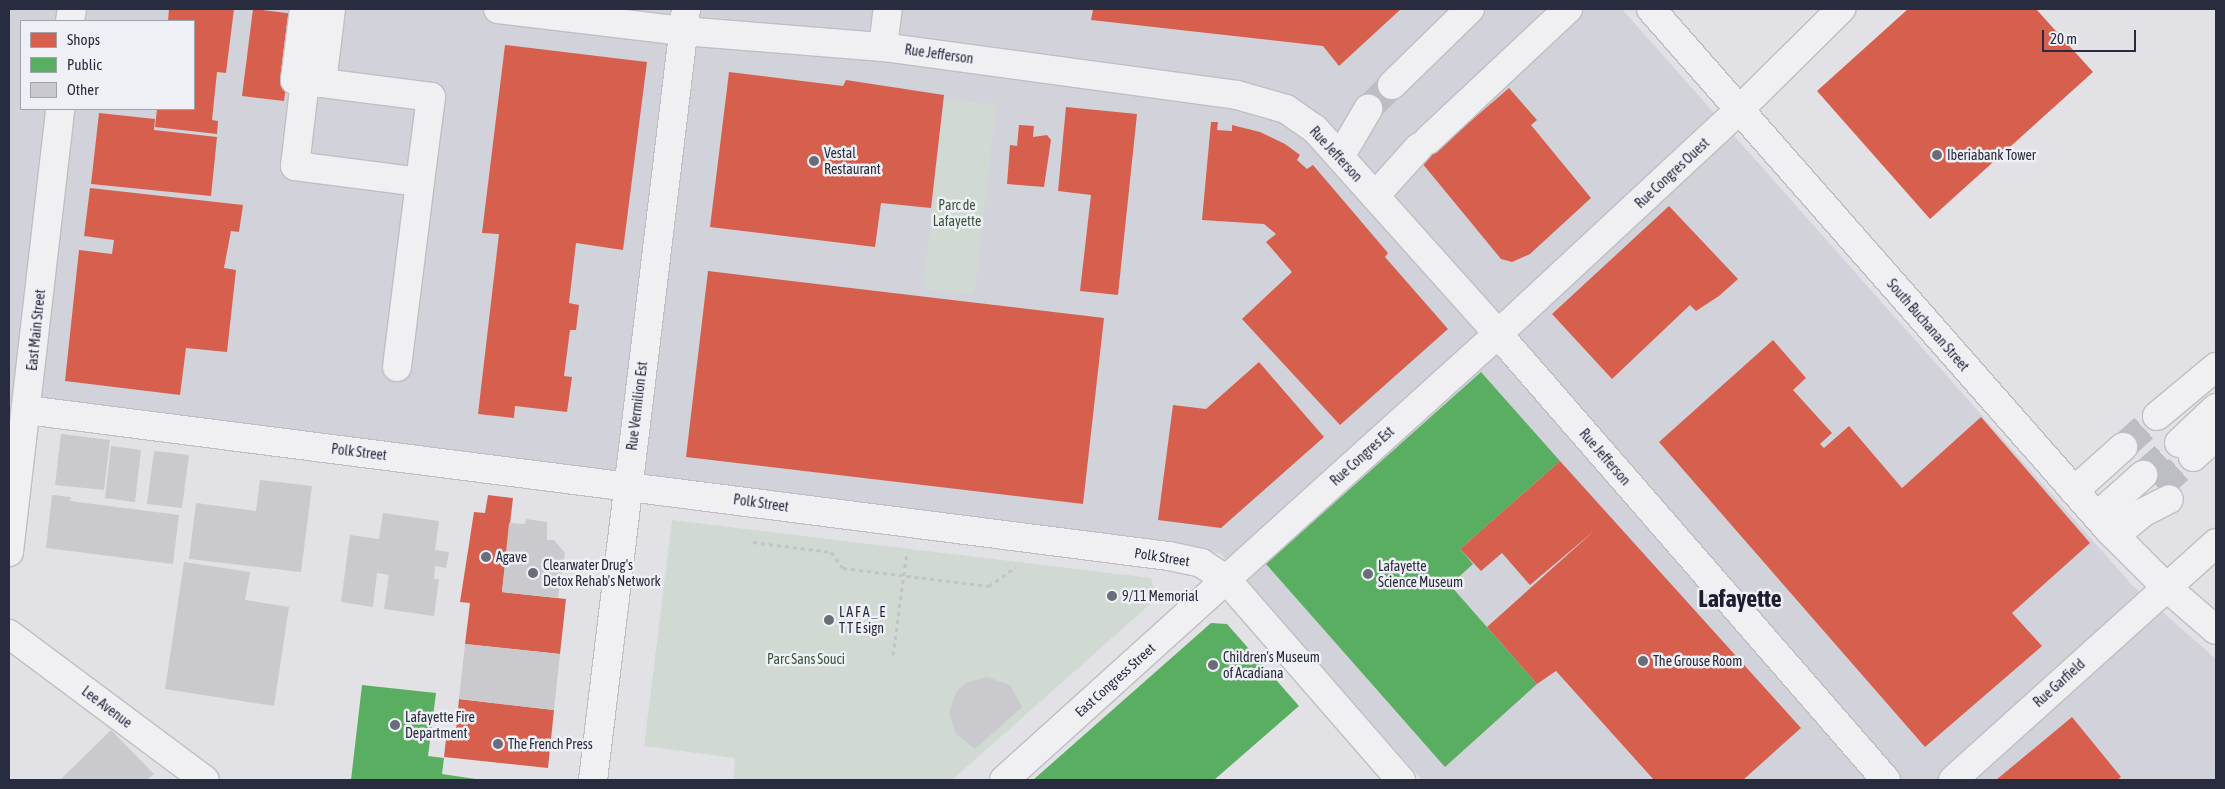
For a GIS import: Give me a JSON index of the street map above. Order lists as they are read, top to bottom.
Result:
{
  "streets": {
    "street": [
      "Rue Jefferson",
      "Rue Congres Ouest",
      "South Buchanan Street",
      "East Main Street",
      "Rue Vermilion Est",
      "Polk Street",
      "Rue Congres Est",
      "East Congress Street",
      "Rue Garfield",
      "Lee Avenue"
    ]
  },
  "crossings": [
    ["Rue Jefferson", "Rue Congres Ouest"],
    ["Rue Jefferson", "Rue Vermilion Est"],
    ["Rue Jefferson", "Rue Congres Est"],
    ["Rue Congres Ouest", "South Buchanan Street"],
    ["Rue Congres Ouest", "Rue Congres Est"],
    ["South Buchanan Street", "Rue Garfield"],
    ["East Main Street", "Polk Street"],
    ["Rue Vermilion Est", "Polk Street"],
    ["Polk Street", "Rue Congres Est"],
    ["Polk Street", "East Congress Street"],
    ["Rue Congres Est", "East Congress Street"]
  ],
  "districts": ["Lafayette"],
  "parks": ["Parc de Lafayette", "Parc Sans Souci"],
  "places": [
    "Iberiabank Tower",
    "Vestal Restaurant",
    "Agave",
    "Clearwater Drug's Detox Rehab's Network",
    "Lafayette Science Museum",
    "9/11 Memorial",
    "L A F A _ E T T E sign",
    "The Grouse Room",
    "Children's Museum of Acadiana",
    "Lafayette Fire Department",
    "The French Press"
  ],
  "legend": ["Shops", "Public", "Other"],
  "scale_bar": "20 m"
}
